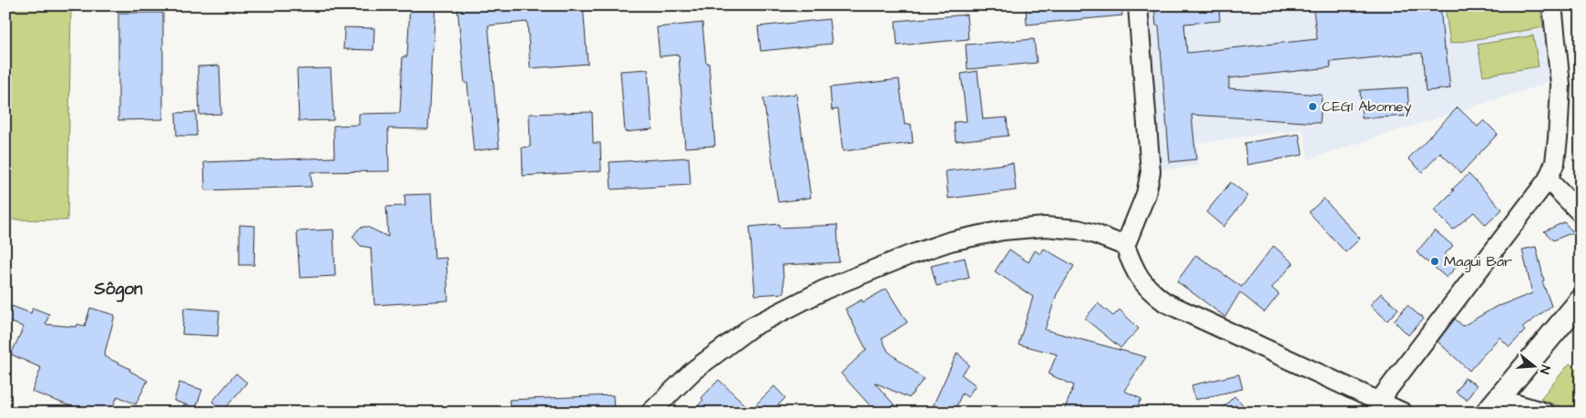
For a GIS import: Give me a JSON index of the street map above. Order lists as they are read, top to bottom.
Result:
{
  "districts": ["Sôgon"],
  "places": ["CEG1 Abomey", "Magui Bar"],
  "north": "right"
}
